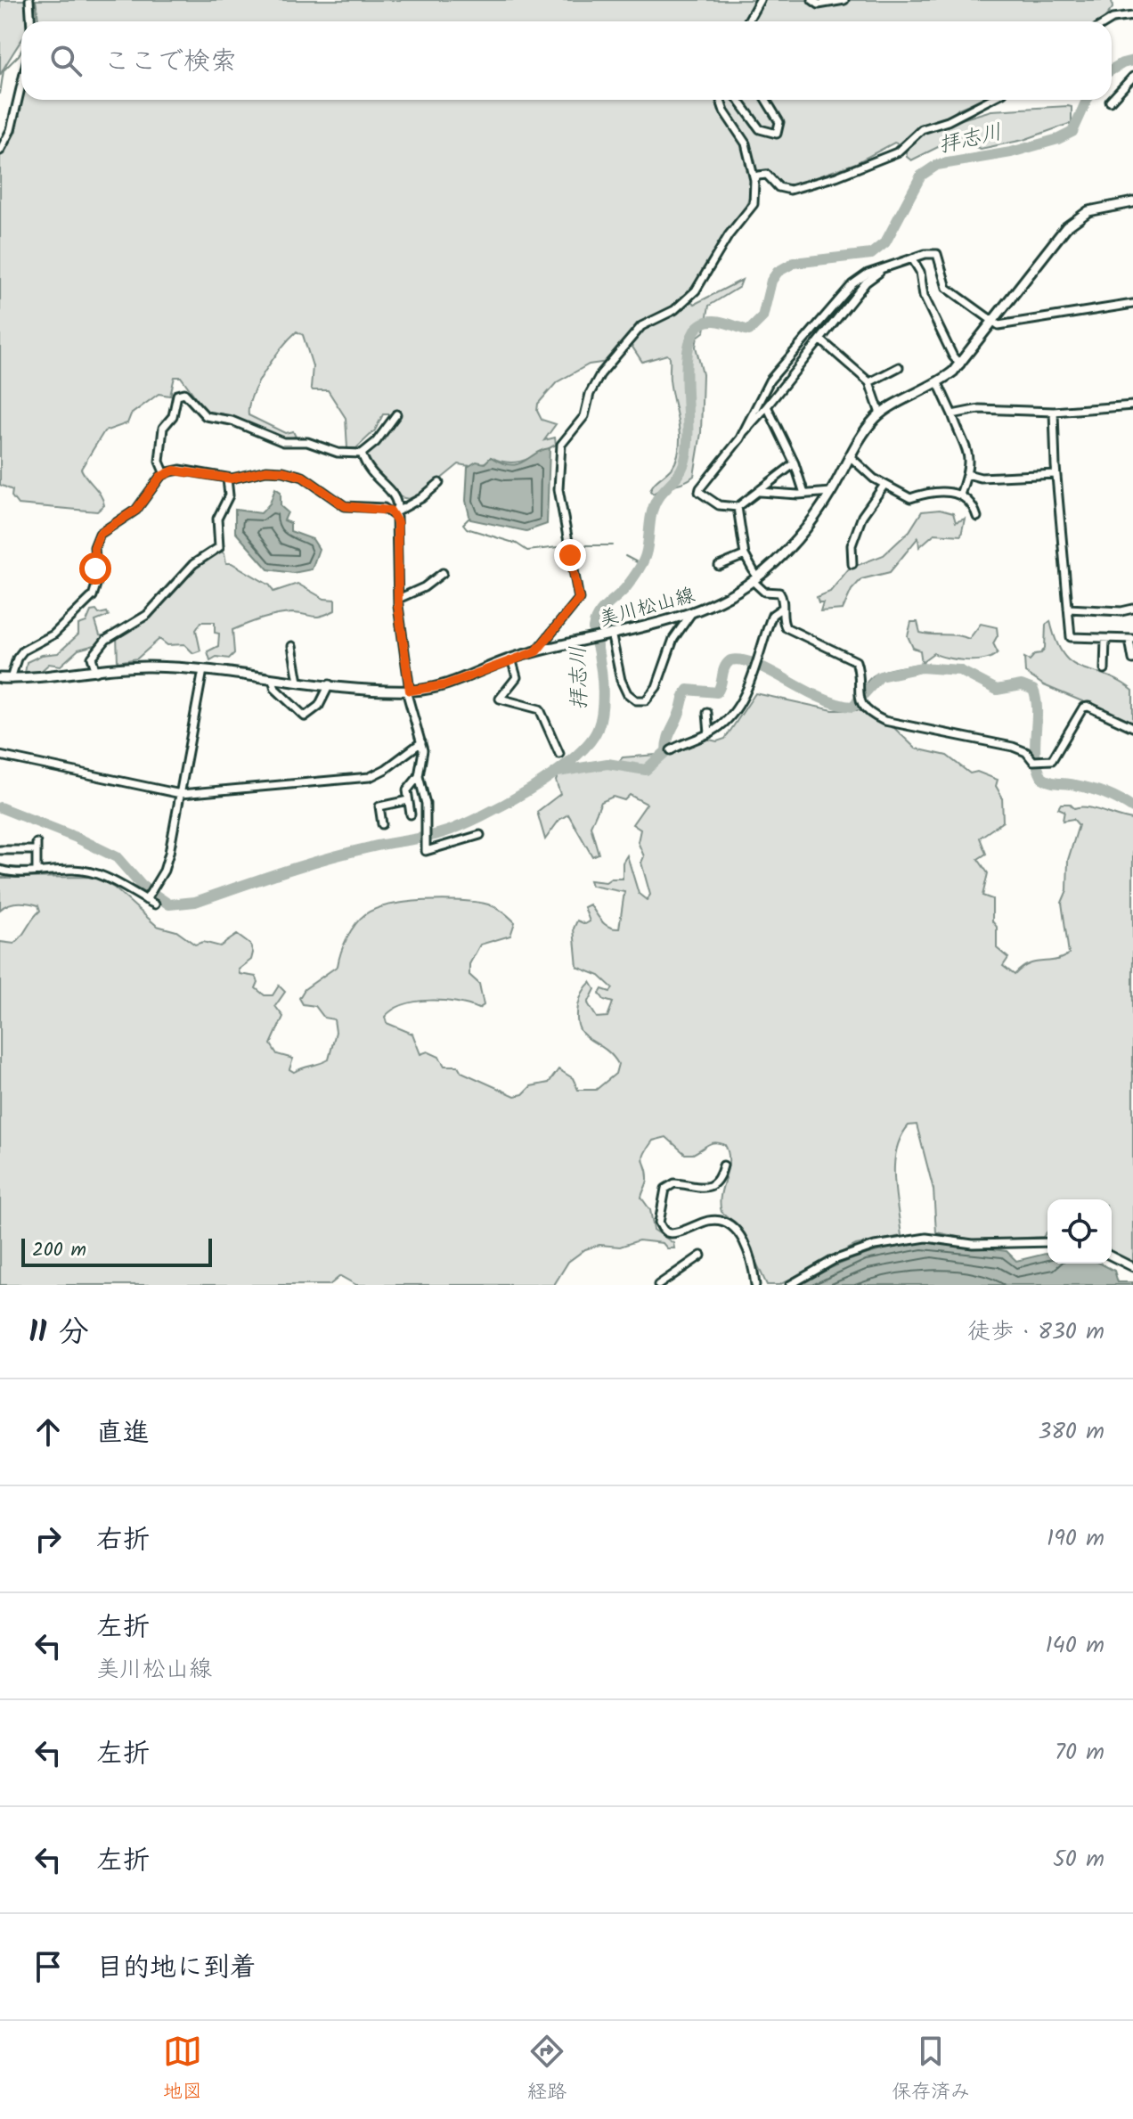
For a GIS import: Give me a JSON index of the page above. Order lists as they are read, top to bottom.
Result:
{
  "streets": {
    "main road": ["美川松山線"]
  },
  "water": ["拝志川"],
  "scale_bar": "200 m",
  "page": {
    "search": "ここで検索",
    "scale": "200 m",
    "heading": ["11 分", "徒歩 · 830 m"],
    "list": [
      ["直進", "380 m"],
      ["右折", "190 m"],
      ["左折", "美川松山線", "140 m"],
      ["左折", "70 m"],
      ["左折", "50 m"],
      "目的地に到着"
    ],
    "nav": ["地図", "経路", "保存済み"]
  }
}
